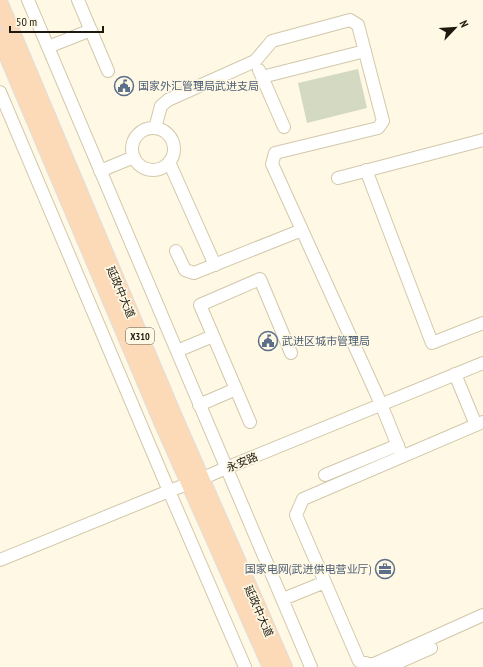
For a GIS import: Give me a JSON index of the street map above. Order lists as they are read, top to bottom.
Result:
{
  "streets": {
    "main road": ["延政中大道", "X310"],
    "street": ["永安路"]
  },
  "crossings": [
    ["延政中大道", "永安路"]
  ],
  "places": {
    "public building": ["国家外汇管理局武进支局", "武进区城市管理局"],
    "office": ["国家电网(武进供电营业厅)"]
  },
  "scale_bar": "50 m",
  "north": "top right"
}
